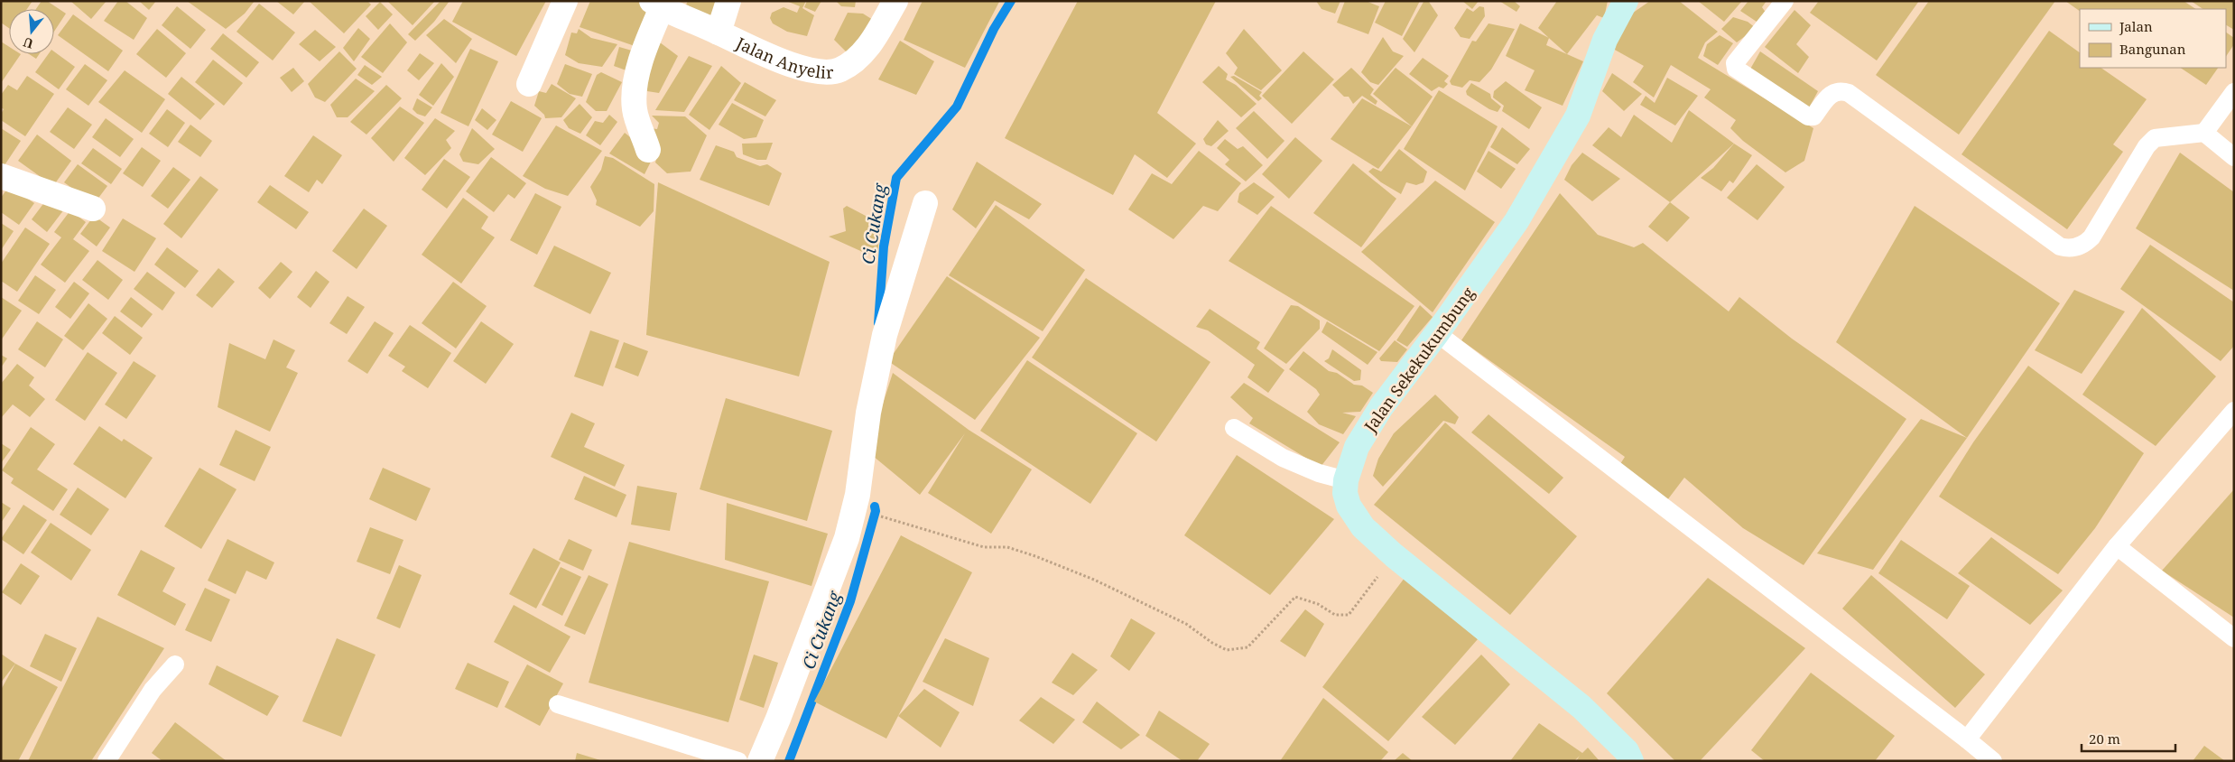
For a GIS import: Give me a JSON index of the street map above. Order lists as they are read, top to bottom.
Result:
{
  "streets": {
    "street": ["Jalan Anyelir", "Jalan Sekekukumbung"]
  },
  "water": ["Ci Cukang"],
  "legend": ["Jalan", "Bangunan"],
  "scale_bar": "20 m",
  "north": "bottom"
}
